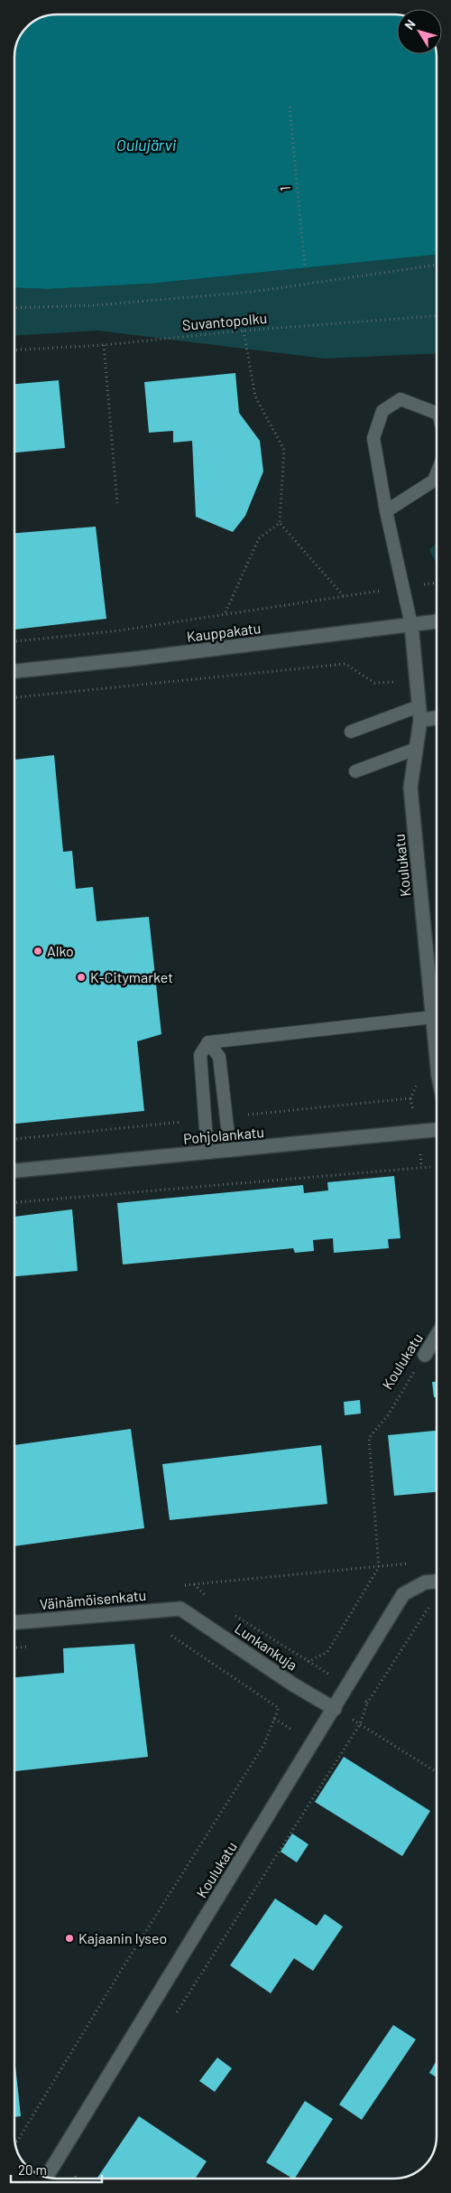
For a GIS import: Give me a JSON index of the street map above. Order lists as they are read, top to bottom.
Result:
{
  "streets": {
    "street": [
      "Kauppakatu",
      "Koulukatu",
      "Pohjolankatu",
      "Väinämöisenkatu",
      "Lunkankuja"
    ],
    "path": ["1", "Suvantopolku"]
  },
  "crossings": [
    ["Kauppakatu", "Koulukatu"],
    ["Koulukatu", "Lunkankuja"],
    ["Väinämöisenkatu", "Lunkankuja"]
  ],
  "water": ["Oulujärvi"],
  "places": ["Alko", "K-Citymarket", "Kajaanin lyseo"],
  "scale_bar": "20 m",
  "north": "top left"
}
